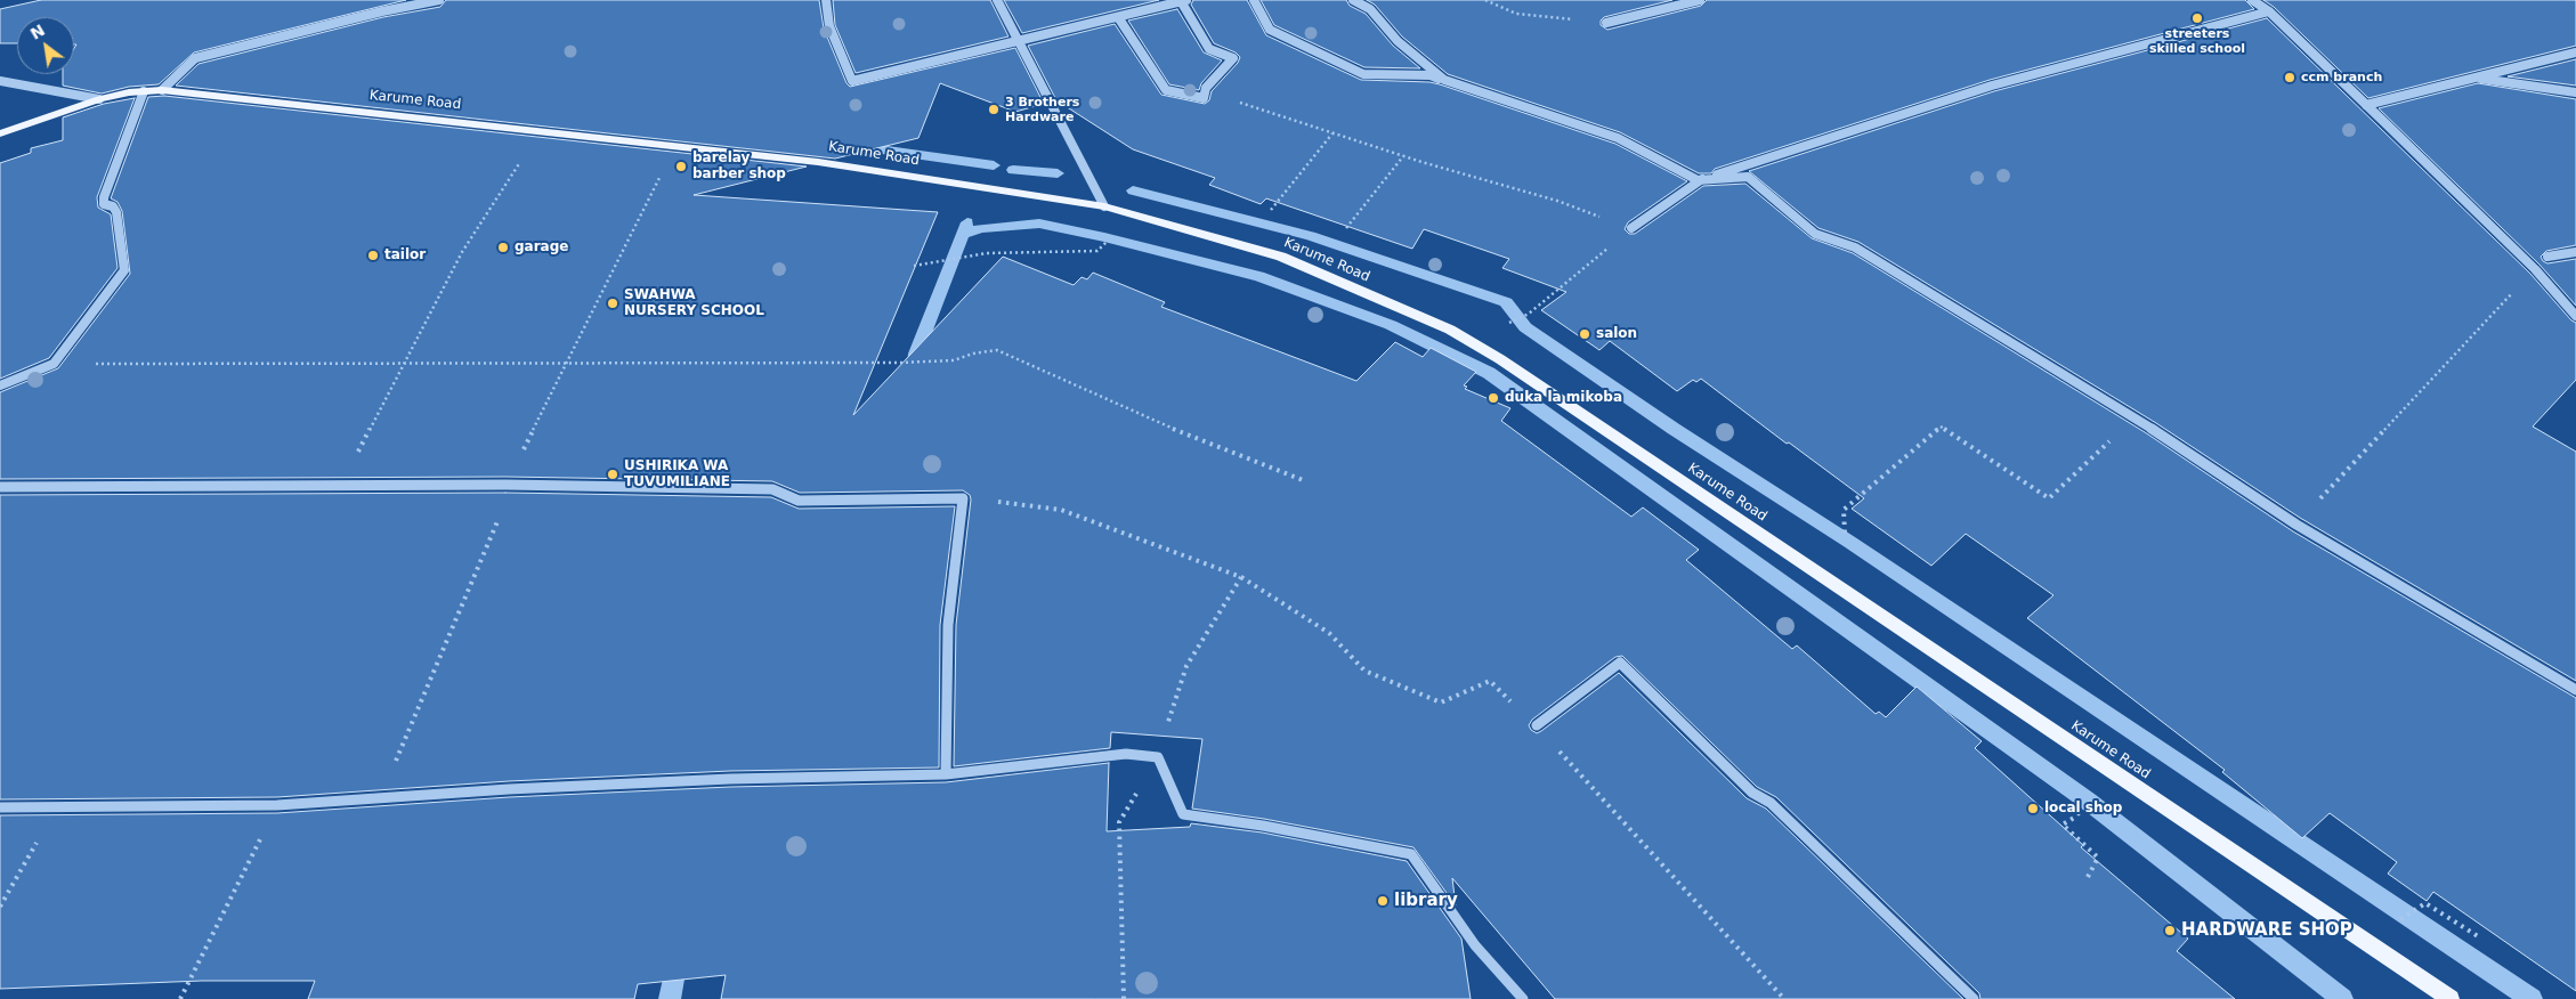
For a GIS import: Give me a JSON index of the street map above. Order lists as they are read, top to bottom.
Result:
{
  "streets": {
    "main road": ["Karume Road"]
  },
  "places": [
    "streeters skilled school",
    "ccm branch",
    "3 Brothers Hardware",
    "barelay barber shop",
    "garage",
    "tailor",
    "SWAHWA NURSERY SCHOOL",
    "salon",
    "duka la mikoba",
    "USHIRIKA WA TUVUMILIANE",
    "local shop",
    "library",
    "HARDWARE SHOP"
  ],
  "north": "top left"
}
